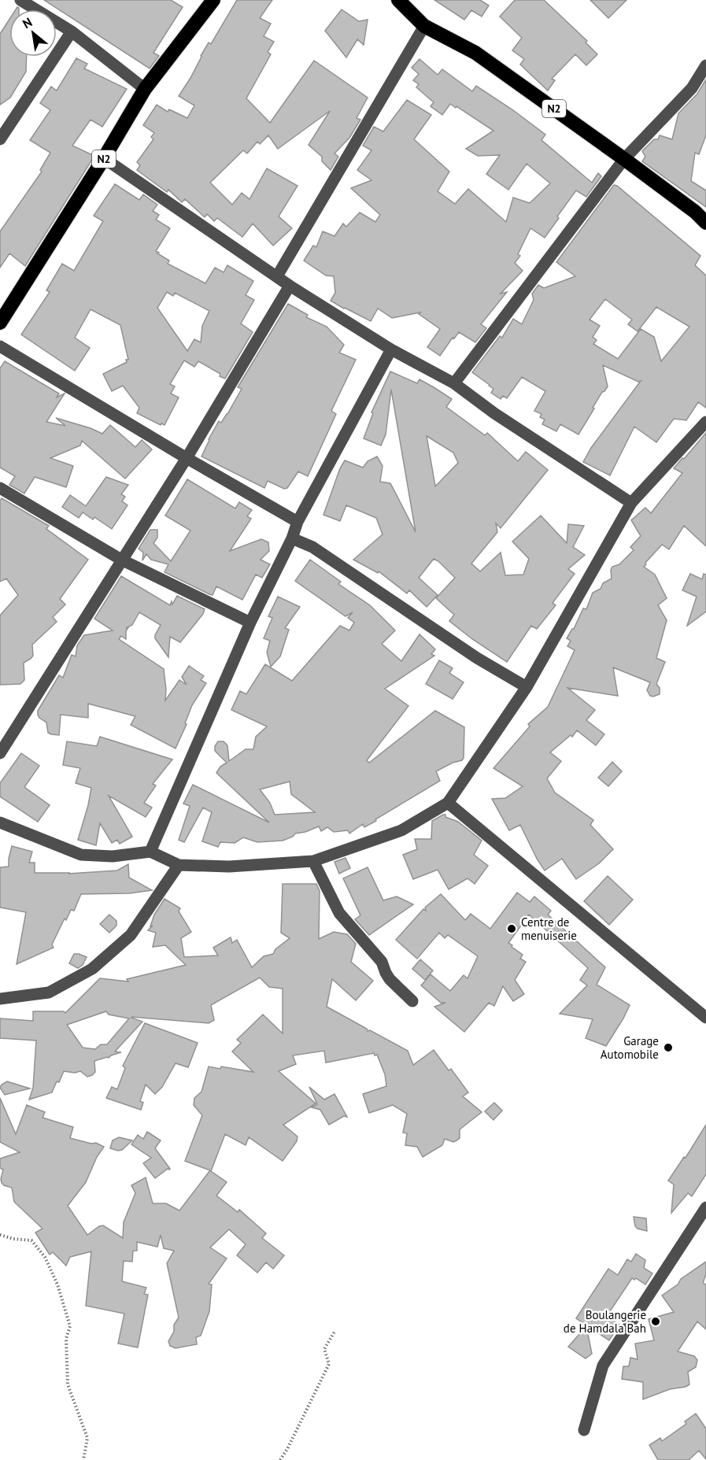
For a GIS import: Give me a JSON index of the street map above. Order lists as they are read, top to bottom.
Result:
{
  "streets": {
    "highway": ["N2"]
  },
  "places": ["Centre de menuiserie", "Garage Automobile", "Boulangerie de Hamdala Bah"],
  "north": "top left"
}
